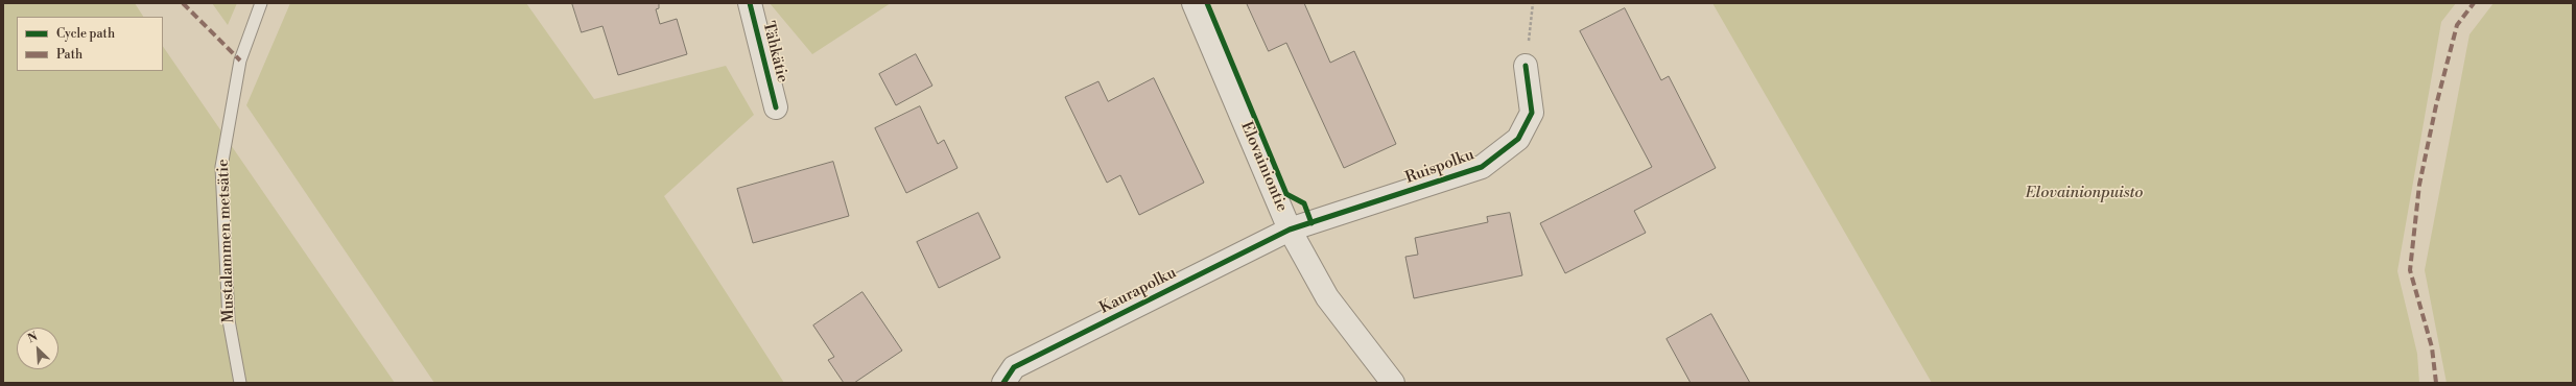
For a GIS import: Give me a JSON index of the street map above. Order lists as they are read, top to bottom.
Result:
{
  "streets": {
    "street": [
      "Tähkätie",
      "Elovainiontie",
      "Ruispolku",
      "Kaurapolku"
    ],
    "lane": ["Mustalammen metsätie"]
  },
  "crossings": [
    ["Elovainiontie", "Ruispolku"],
    ["Elovainiontie", "Kaurapolku"],
    ["Ruispolku", "Kaurapolku"]
  ],
  "parks": ["Elovainionpuisto"],
  "legend": ["Cycle path", "Path"],
  "north": "top left"
}
